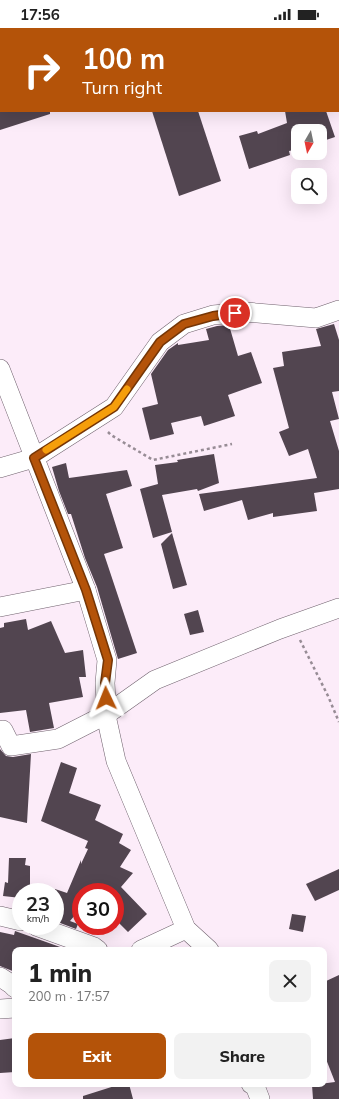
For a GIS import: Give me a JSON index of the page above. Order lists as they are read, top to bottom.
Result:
{
  "north": "bottom",
  "page": {
    "status": "17:56",
    "turn": ["100 m", "Turn right"],
    "speed": "23 km/h",
    "limit": "30",
    "heading": ["1 min", "200 m · 17:57"],
    "buttons": ["Exit", "Share"]
  }
}
